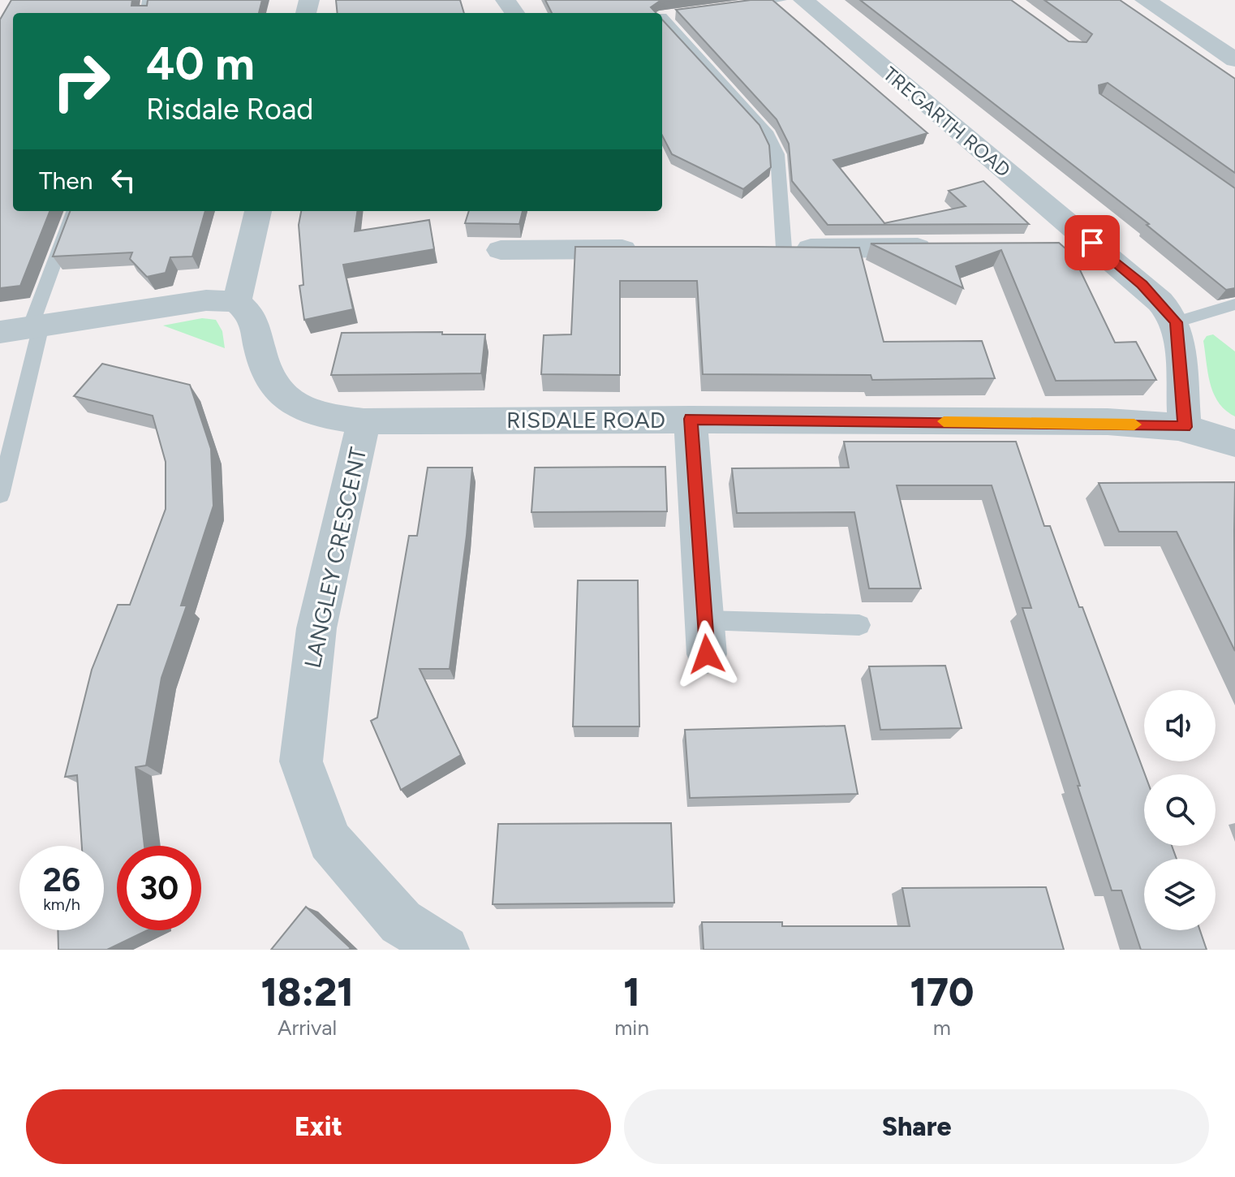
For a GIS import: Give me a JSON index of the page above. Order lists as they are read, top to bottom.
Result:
{
  "streets": {
    "street": ["TREGARTH ROAD", "RISDALE ROAD", "LANGLEY CRESCENT"]
  },
  "crossings": [
    ["RISDALE ROAD", "LANGLEY CRESCENT"]
  ],
  "page": {
    "turn": ["40 m", "Risdale Road"],
    "then": "Then",
    "speed": "26 km/h",
    "limit": "30",
    "eta": [
      "18:21",
      "Arrival",
      "1",
      "min",
      "170",
      "m"
    ],
    "buttons": ["Exit", "Share"]
  }
}
